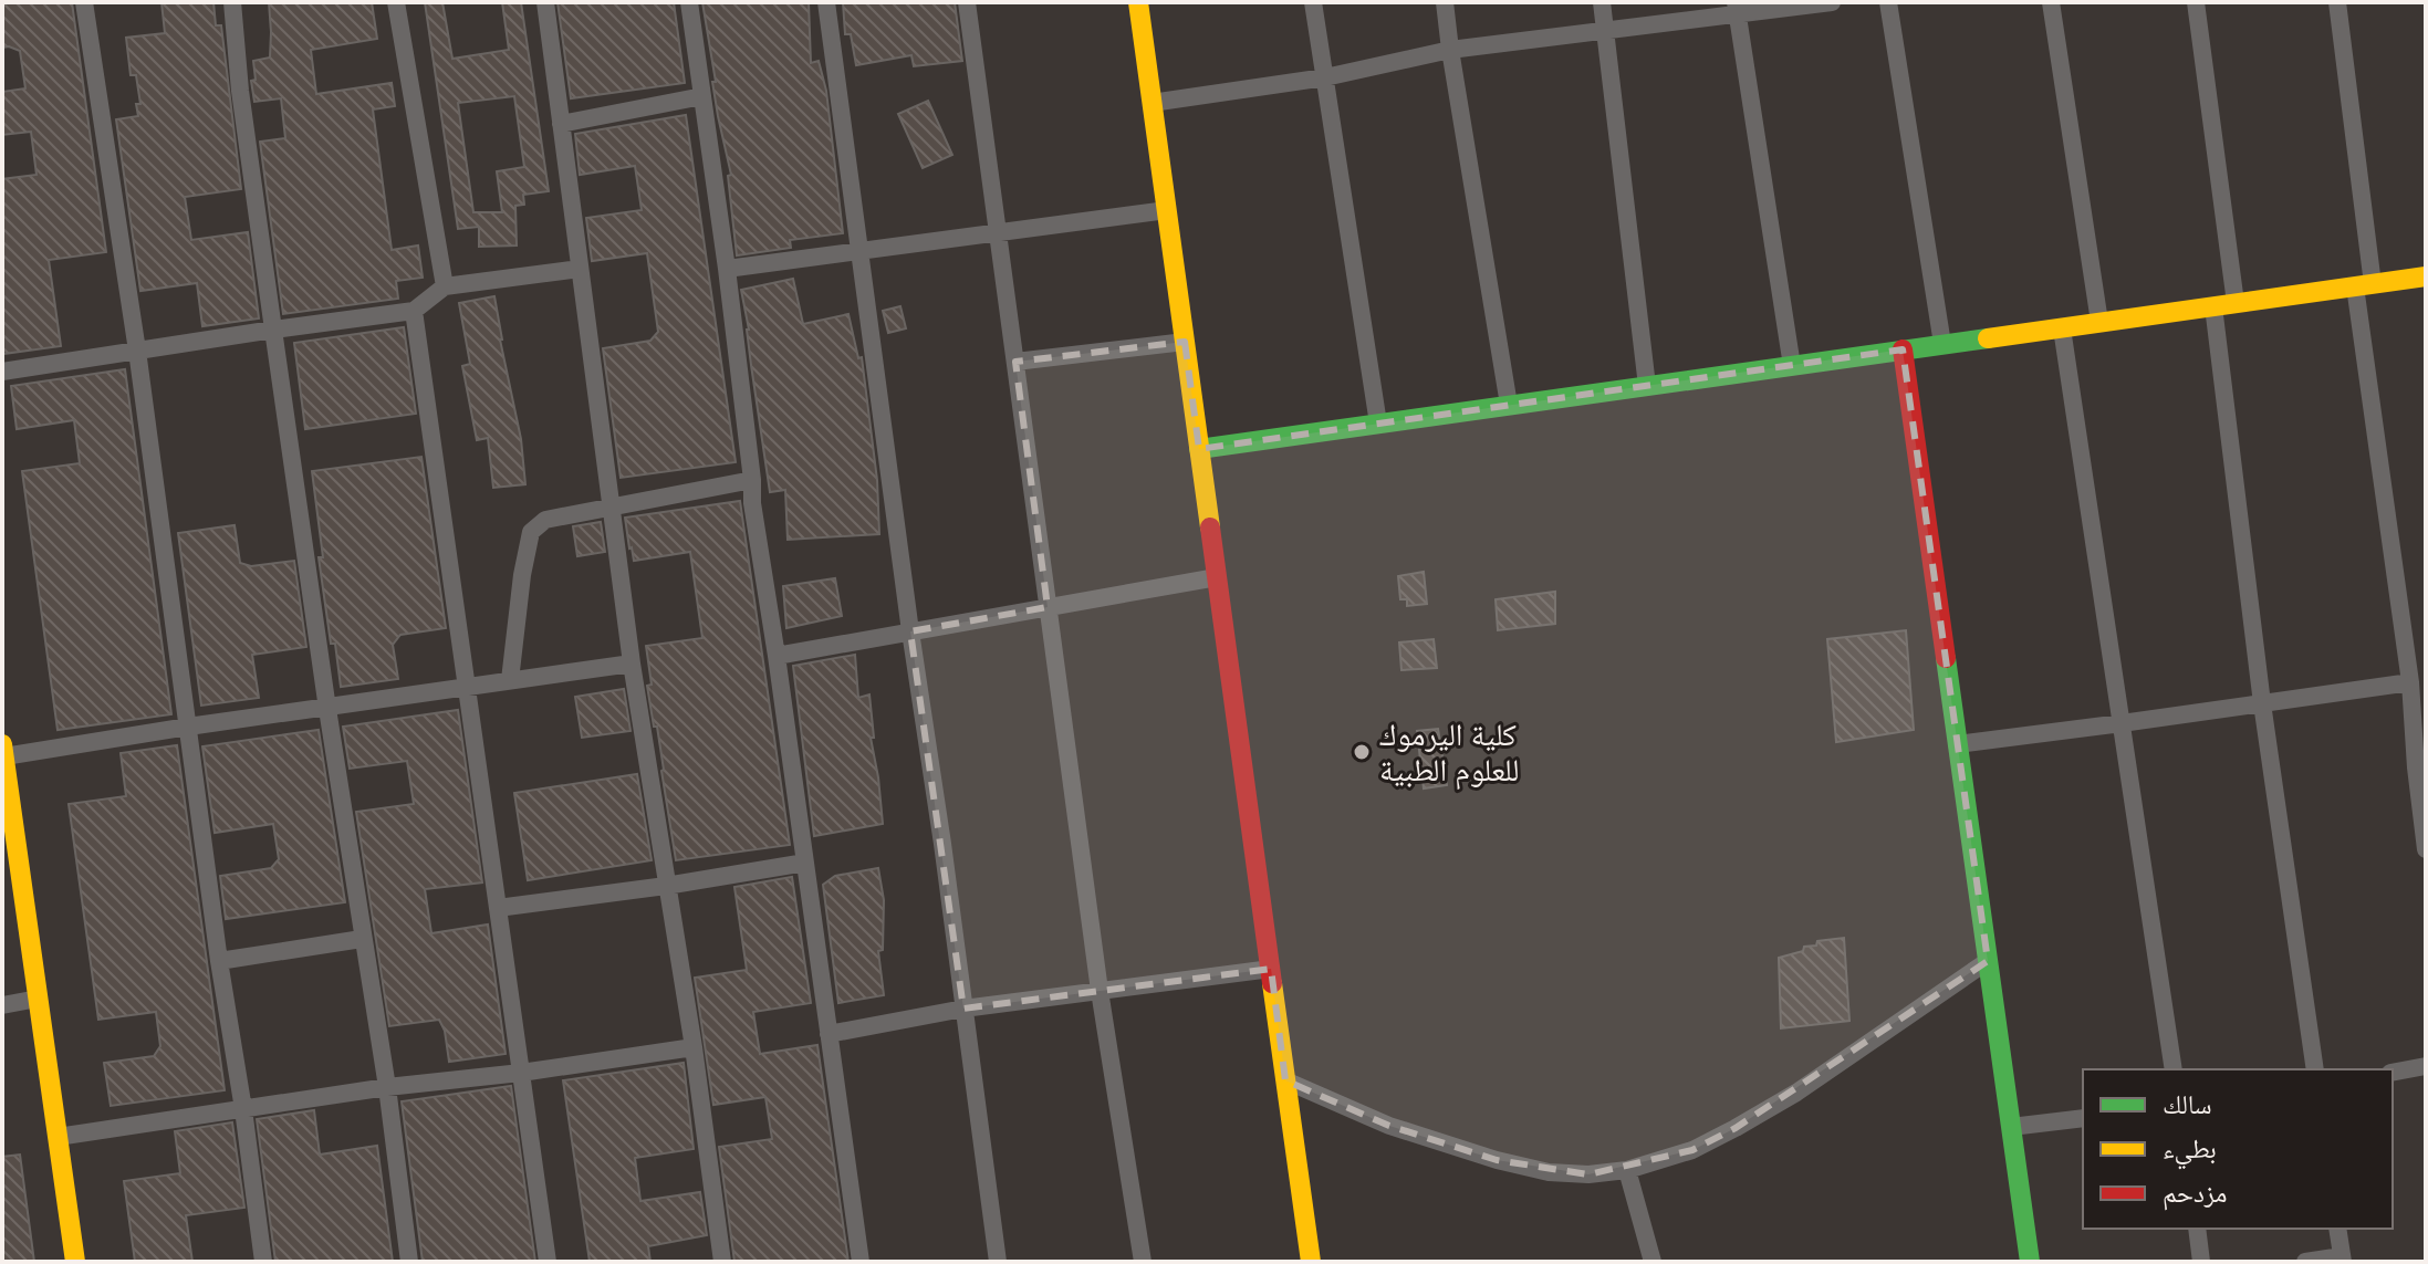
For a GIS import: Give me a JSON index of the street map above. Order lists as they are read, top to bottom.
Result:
{
  "places": ["كلية اليرموك للعلوم الطبية"],
  "legend": ["سالك", "بطيء", "مزدحم"]
}
